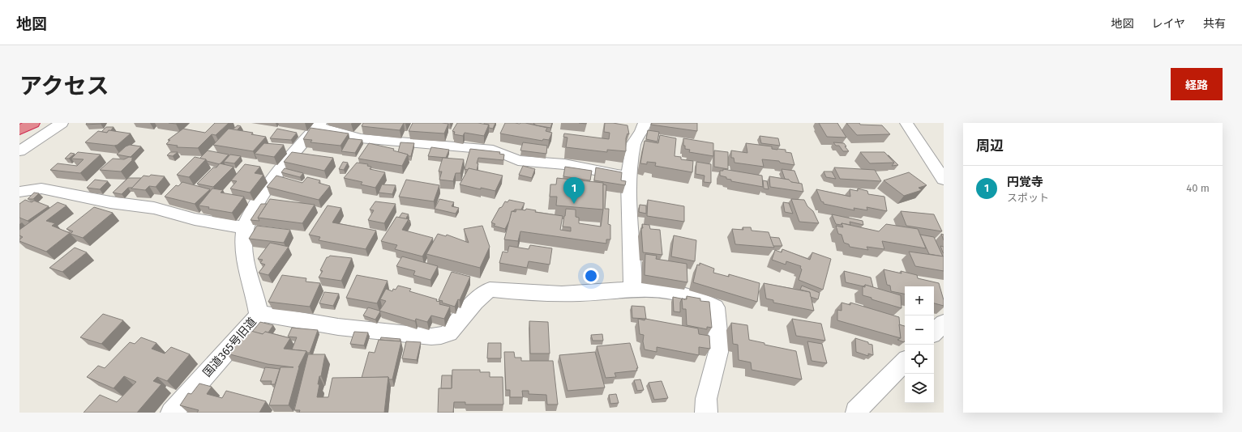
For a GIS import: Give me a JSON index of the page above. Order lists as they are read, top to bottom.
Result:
{
  "streets": {
    "street": ["国道365号旧道"]
  },
  "page": {
    "header": "地図",
    "nav": ["地図", "レイヤ", "共有"],
    "title": "アクセス",
    "buttons": "経路",
    "heading": "周辺",
    "list": [
      {
        "mark": "1",
        "name": "円覚寺",
        "note": "スポット",
        "value": "40 m"
      }
    ],
    "pins": "1",
    "map_buttons": ["+", "−"]
  }
}
